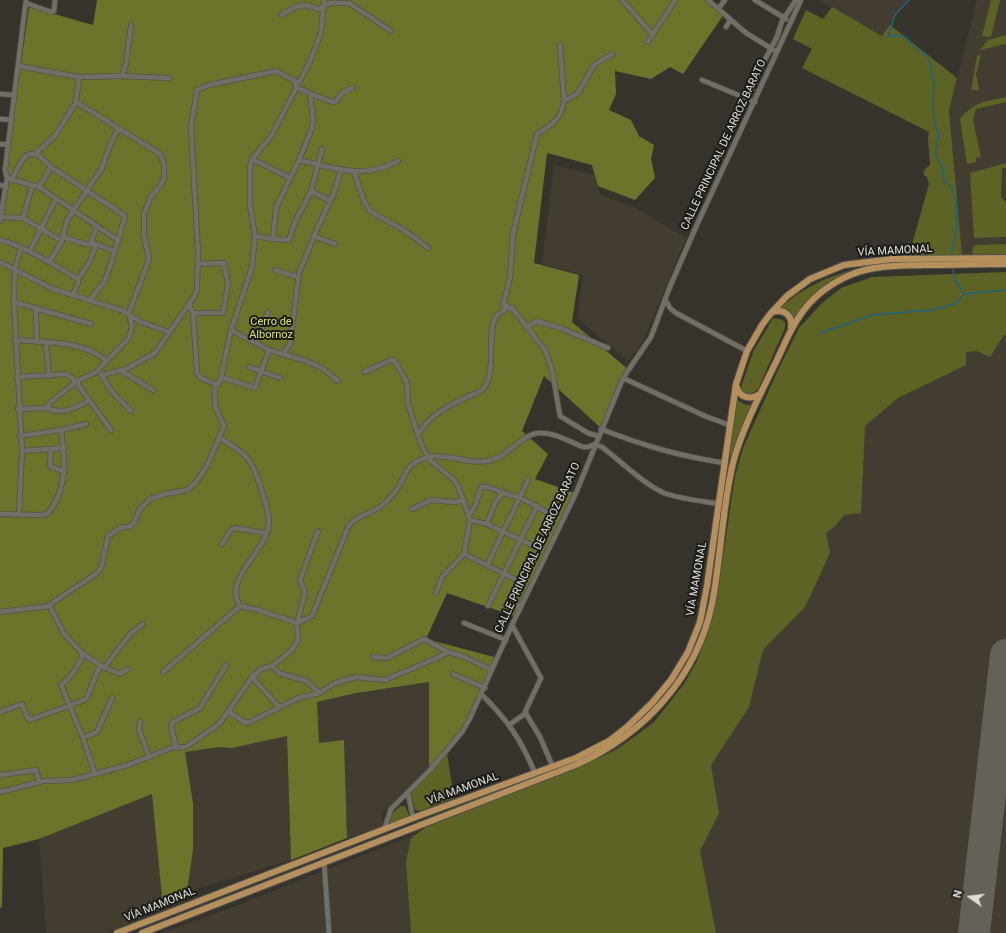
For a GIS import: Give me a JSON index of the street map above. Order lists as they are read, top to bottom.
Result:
{
  "streets": {
    "main road": ["VÍA MAMONAL"],
    "street": ["CALLE PRINCIPAL DE ARROZ BARATO"]
  },
  "crossings": [
    ["CALLE PRINCIPAL DE ARROZ BARATO", "VÍA MAMONAL"]
  ],
  "parks": ["Cerro de Albornoz"],
  "north": "left"
}
